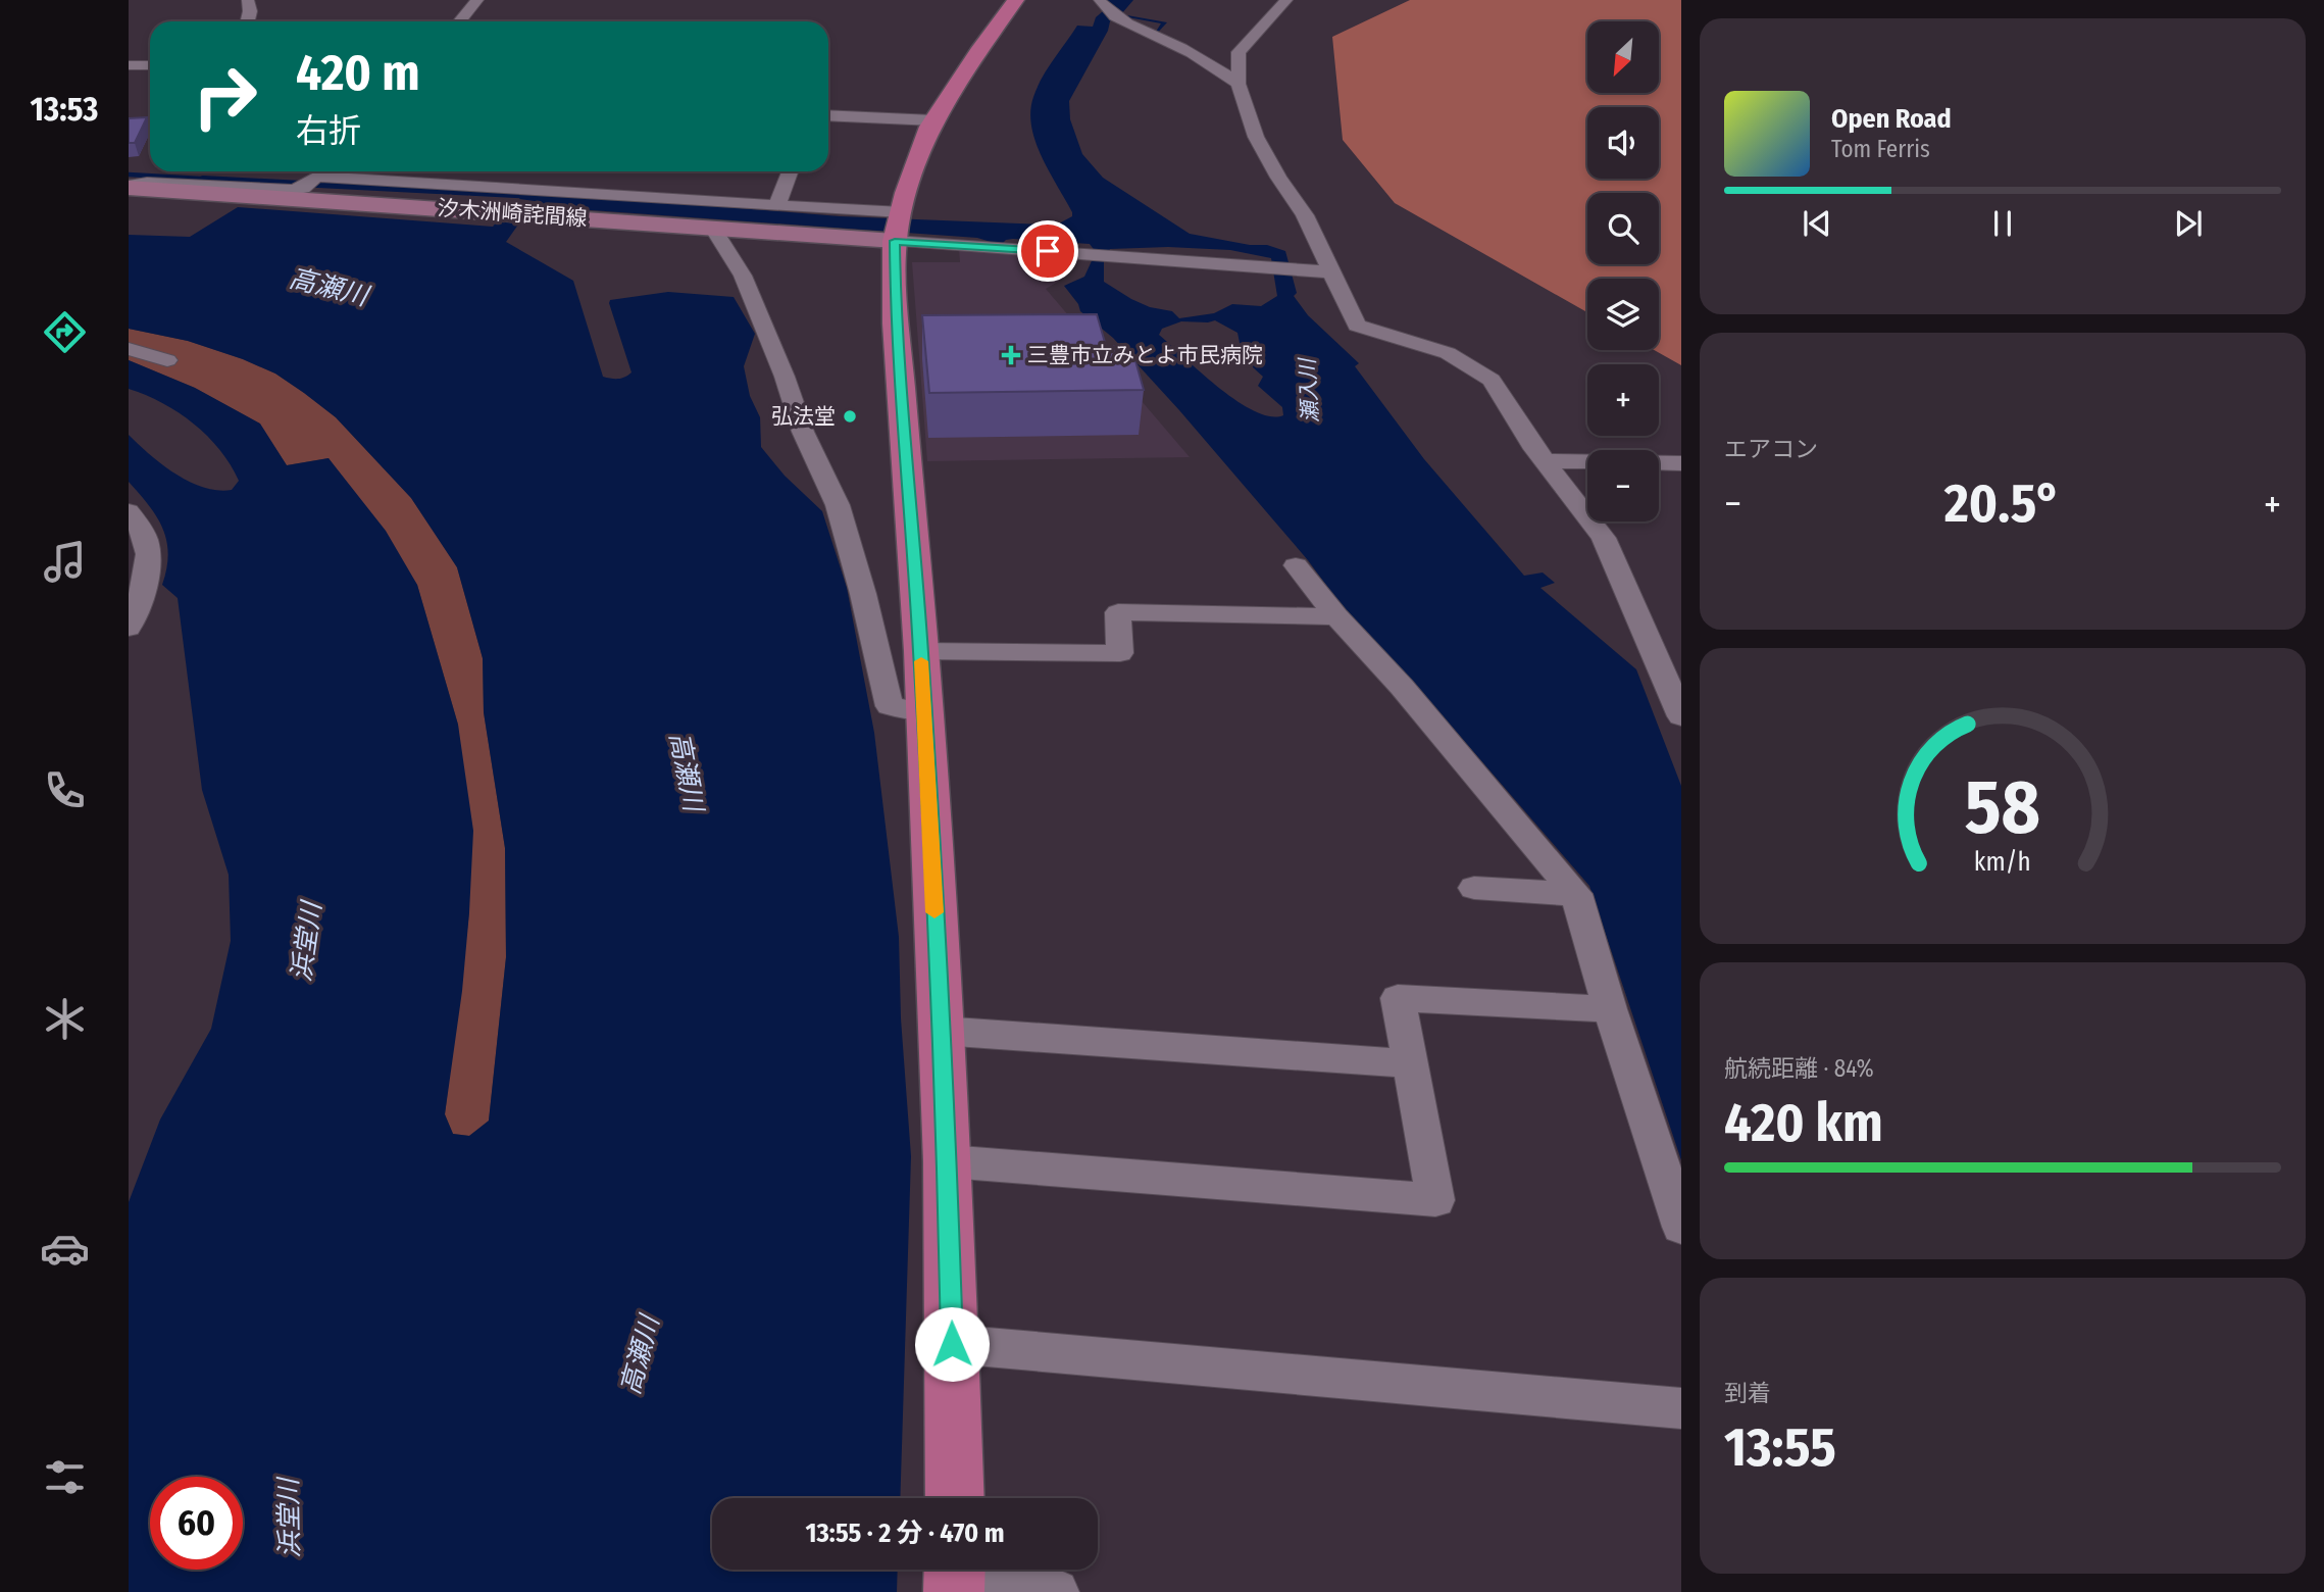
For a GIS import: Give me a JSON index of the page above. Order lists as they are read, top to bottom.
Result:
{
  "streets": {
    "main road": ["汐木洲崎詫間線"]
  },
  "water": ["高瀬川", "瀬入川", "浜堂川"],
  "places": {
    "health": ["三豊市立みとよ市民病院"],
    "other": ["弘法堂"]
  },
  "north": "bottom left",
  "page": {
    "tabs": "13:53",
    "map_buttons": ["+", "−"],
    "turn": ["420 m", "右折"],
    "song": ["Open Road", "Tom Ferris"],
    "tile": [
      "エアコン",
      ["航続距離 · 84%", "420 km"],
      ["到着", "13:55"]
    ],
    "heat": ["−", "20.5°", "+"],
    "limit": "60",
    "trip": "13:55 · 2 分 · 470 m",
    "gauge": ["58", "km/h"]
  }
}
